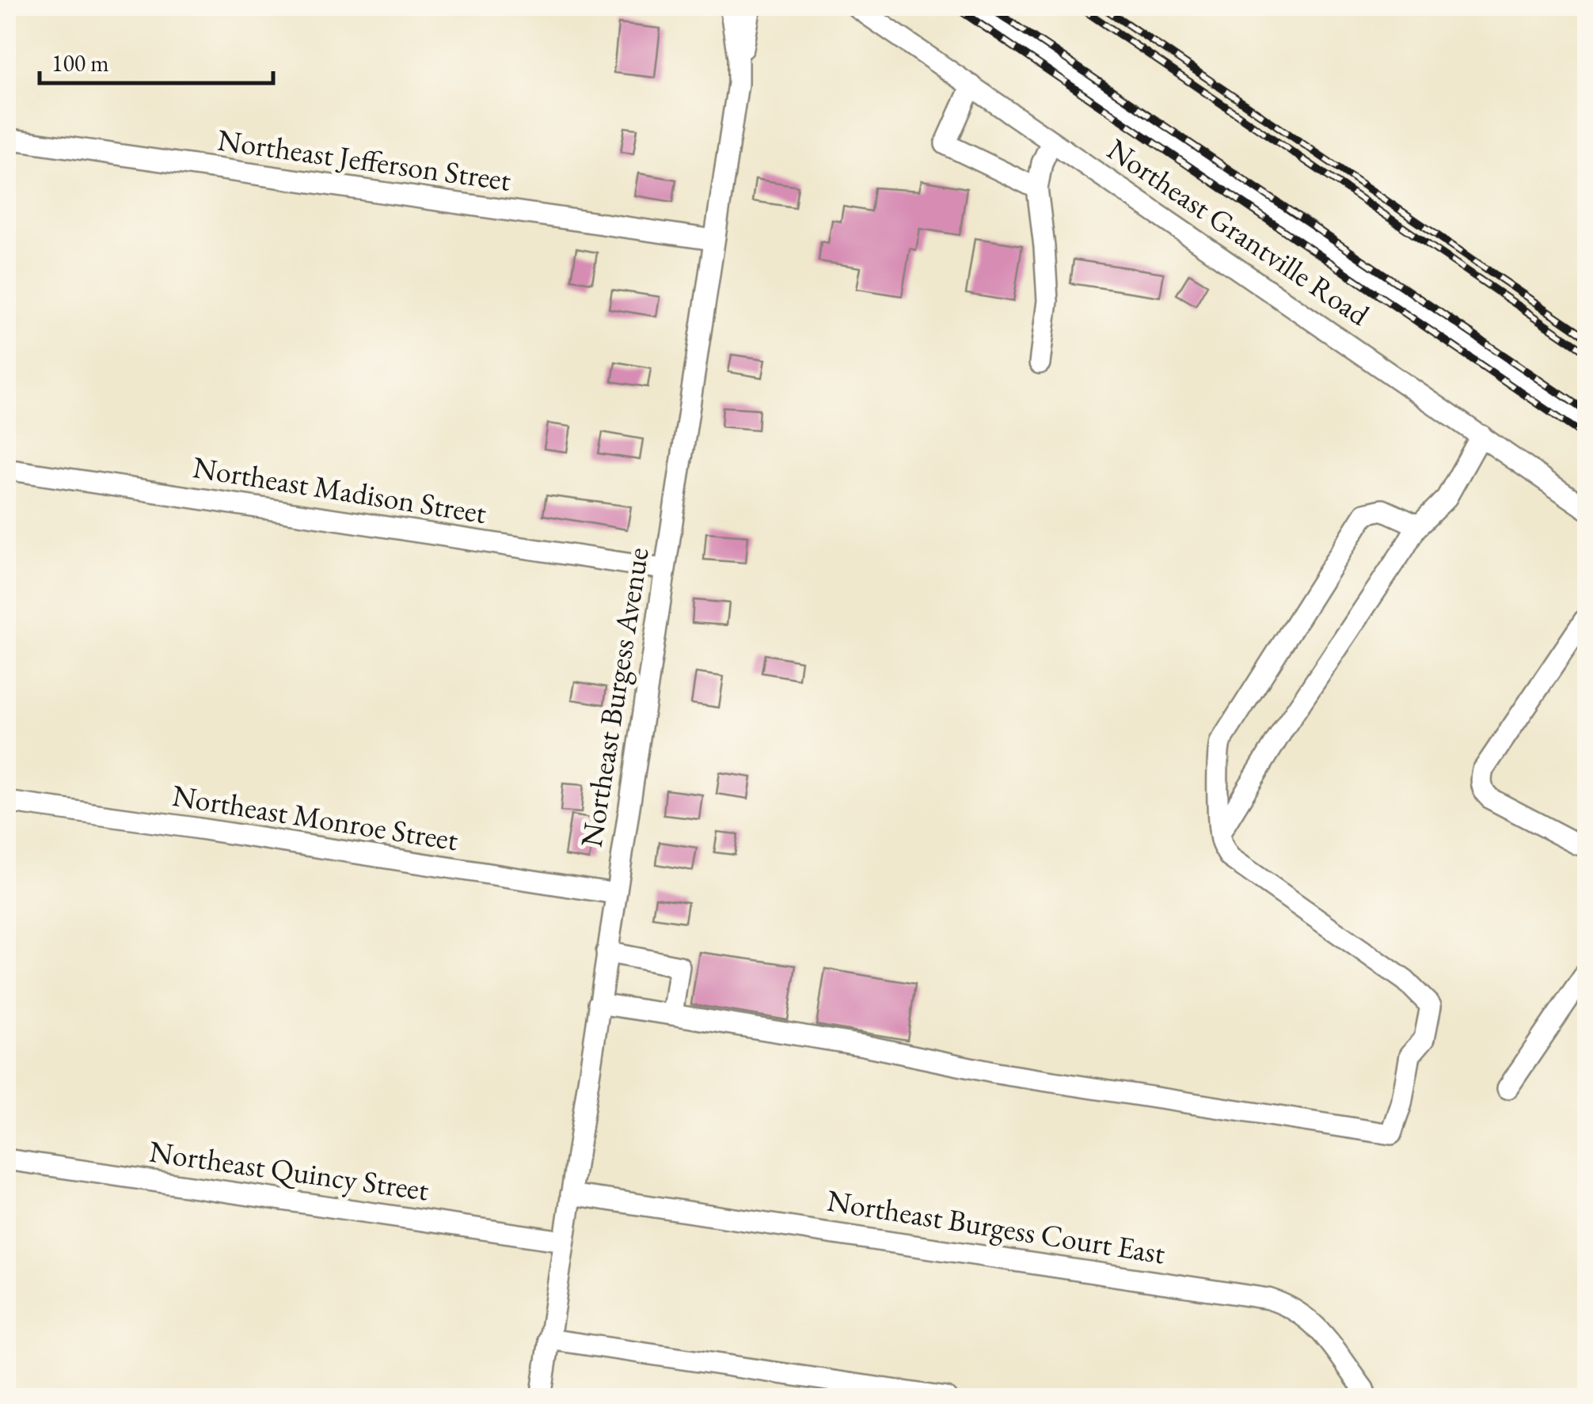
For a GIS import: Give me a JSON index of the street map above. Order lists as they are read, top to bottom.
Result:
{
  "streets": {
    "street": [
      "Northeast Jefferson Street",
      "Northeast Grantville Road",
      "Northeast Madison Street",
      "Northeast Burgess Avenue",
      "Northeast Monroe Street",
      "Northeast Quincy Street",
      "Northeast Burgess Court East"
    ]
  },
  "crossings": [
    ["Northeast Jefferson Street", "Northeast Burgess Avenue"],
    ["Northeast Madison Street", "Northeast Burgess Avenue"],
    ["Northeast Burgess Avenue", "Northeast Monroe Street"],
    ["Northeast Burgess Avenue", "Northeast Quincy Street"],
    ["Northeast Burgess Avenue", "Northeast Burgess Court East"]
  ],
  "scale_bar": "100 m"
}
